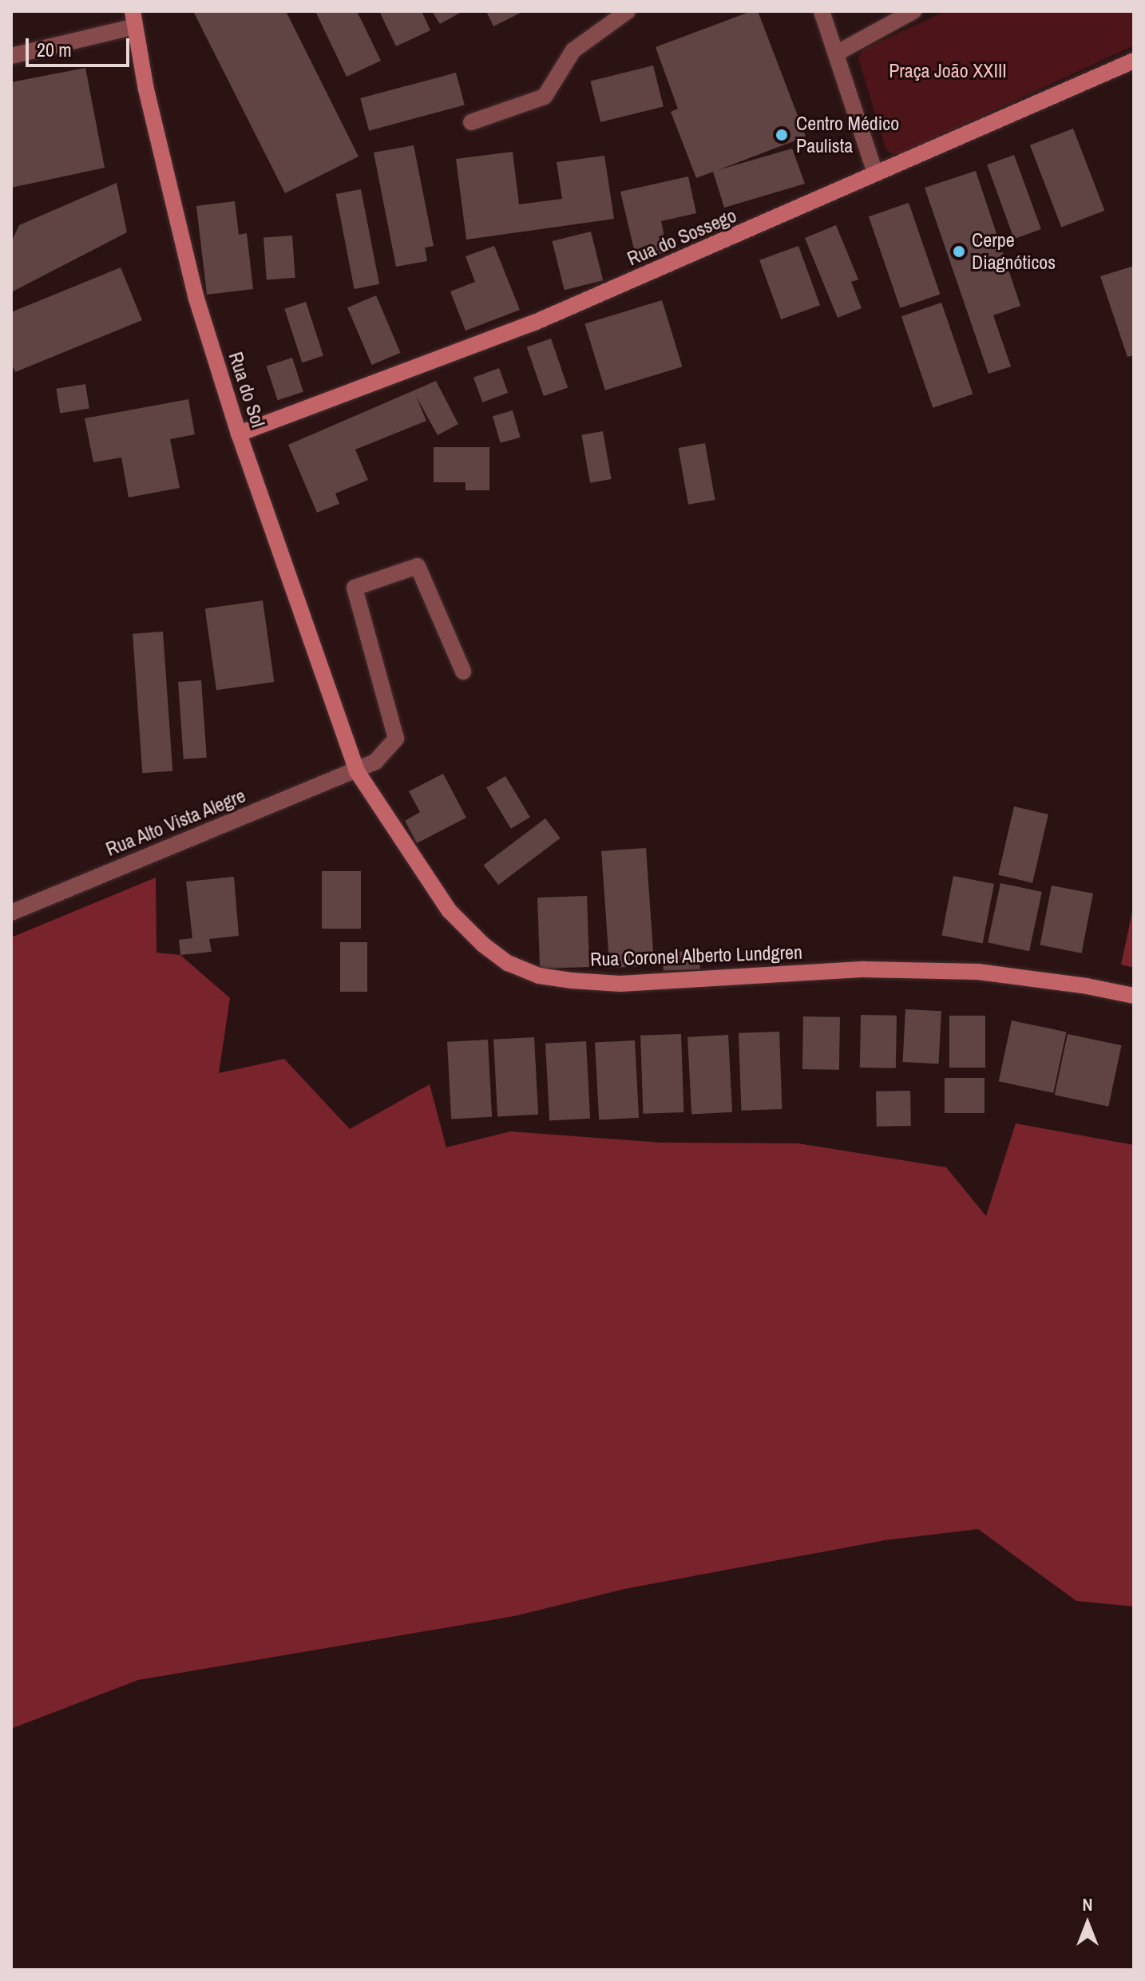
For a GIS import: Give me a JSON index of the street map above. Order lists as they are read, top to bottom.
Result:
{
  "streets": {
    "main road": ["Rua do Sossego", "Rua do Sol", "Rua Coronel Alberto Lundgren"],
    "street": ["Rua Alto Vista Alegre"]
  },
  "crossings": [
    ["Rua do Sossego", "Rua do Sol"],
    ["Rua do Sol", "Rua Alto Vista Alegre"],
    ["Rua do Sol", "Rua Coronel Alberto Lundgren"],
    ["Rua Alto Vista Alegre", "Rua Coronel Alberto Lundgren"]
  ],
  "parks": ["Praça João XXIII"],
  "places": ["Centro Médico Paulista", "Cerpe Diagnóticos"],
  "scale_bar": "20 m",
  "north": "top"
}
